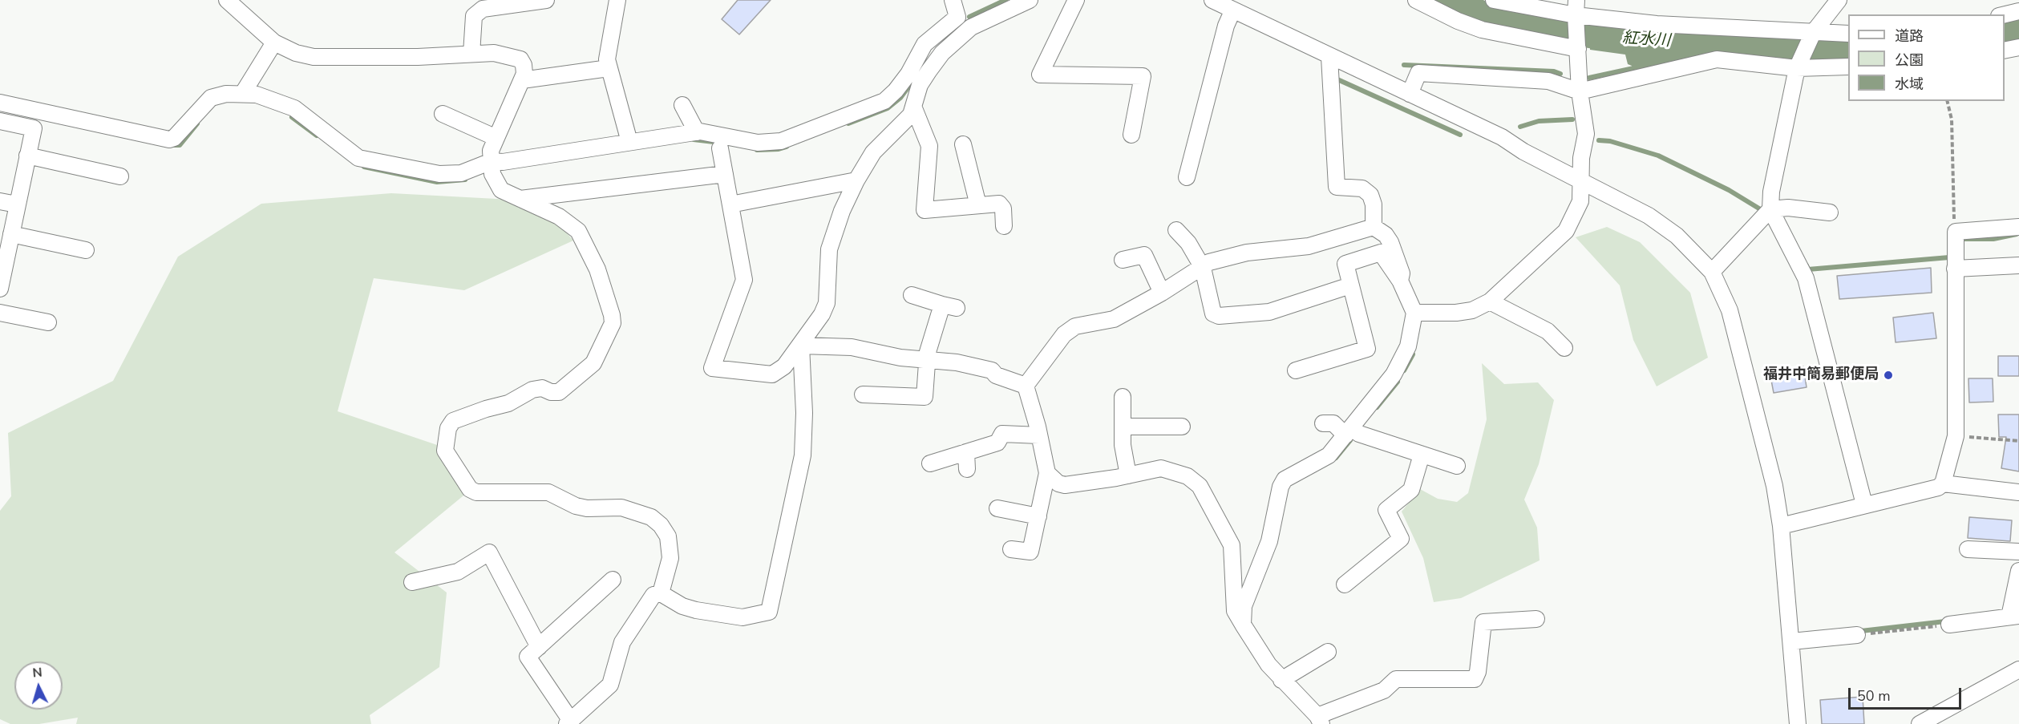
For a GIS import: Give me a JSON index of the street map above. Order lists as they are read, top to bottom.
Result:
{
  "water": ["紅水川"],
  "places": ["福井中簡易郵便局"],
  "legend": ["道路", "公園", "水域"],
  "scale_bar": "50 m",
  "north": "top"
}
